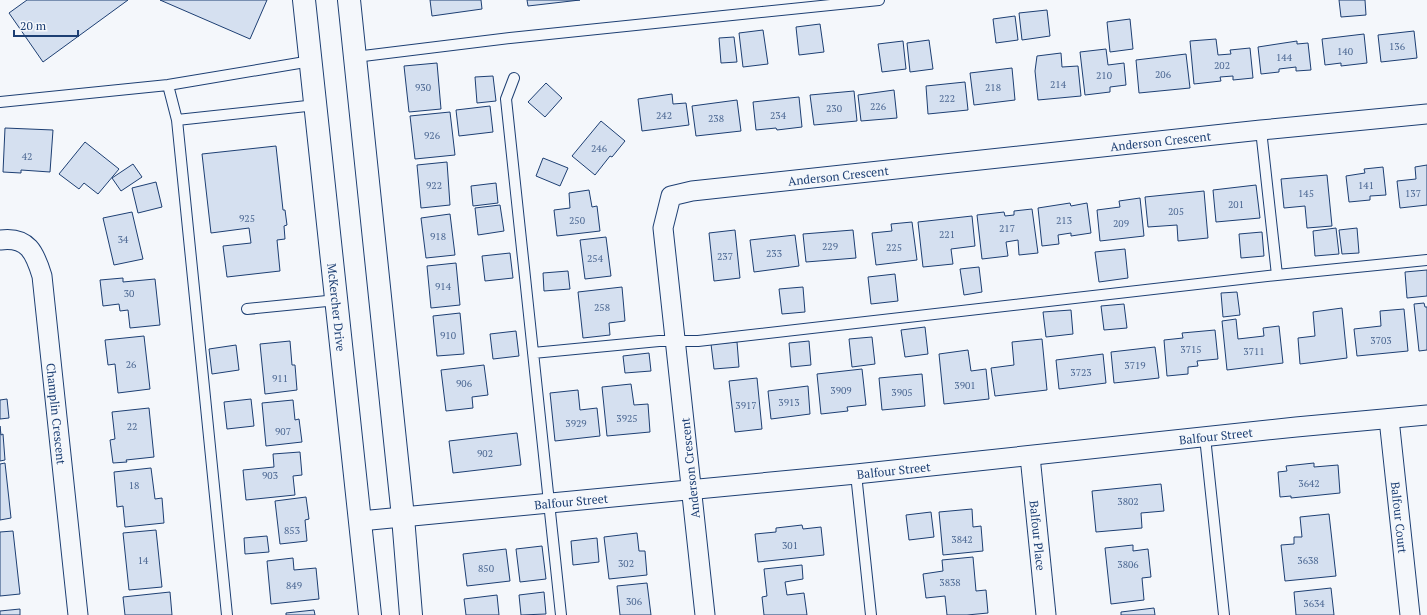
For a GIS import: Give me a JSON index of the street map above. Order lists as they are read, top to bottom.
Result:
{
  "streets": {
    "main road": ["McKercher Drive"],
    "street": [
      "Anderson Crescent",
      "Champlin Crescent",
      "Balfour Street",
      "Balfour Court",
      "Balfour Place"
    ]
  },
  "crossings": [
    ["Anderson Crescent", "Balfour Street"],
    ["McKercher Drive", "Balfour Street"],
    ["Balfour Street", "Balfour Court"],
    ["Balfour Street", "Balfour Place"]
  ],
  "house_numbers": [
    "136",
    "140",
    "144",
    "202",
    "206",
    "210",
    "214",
    "930",
    "218",
    "222",
    "226",
    "230",
    "242",
    "234",
    "238",
    "926",
    "246",
    "42",
    "922",
    "141",
    "145",
    "137",
    "201",
    "205",
    "925",
    "250",
    "213",
    "209",
    "217",
    "221",
    "918",
    "34",
    "229",
    "225",
    "233",
    "237",
    "254",
    "914",
    "30",
    "258",
    "910",
    "3703",
    "3715",
    "3711",
    "26",
    "3719",
    "3723",
    "911",
    "906",
    "3901",
    "3909",
    "3905",
    "3913",
    "3917",
    "3925",
    "3929",
    "22",
    "907",
    "902",
    "903",
    "3642",
    "18",
    "3802",
    "853",
    "3842",
    "301",
    "14",
    "3638",
    "302",
    "3806",
    "850",
    "3838",
    "849",
    "306",
    "3634"
  ],
  "scale_bar": "20 m"
}
